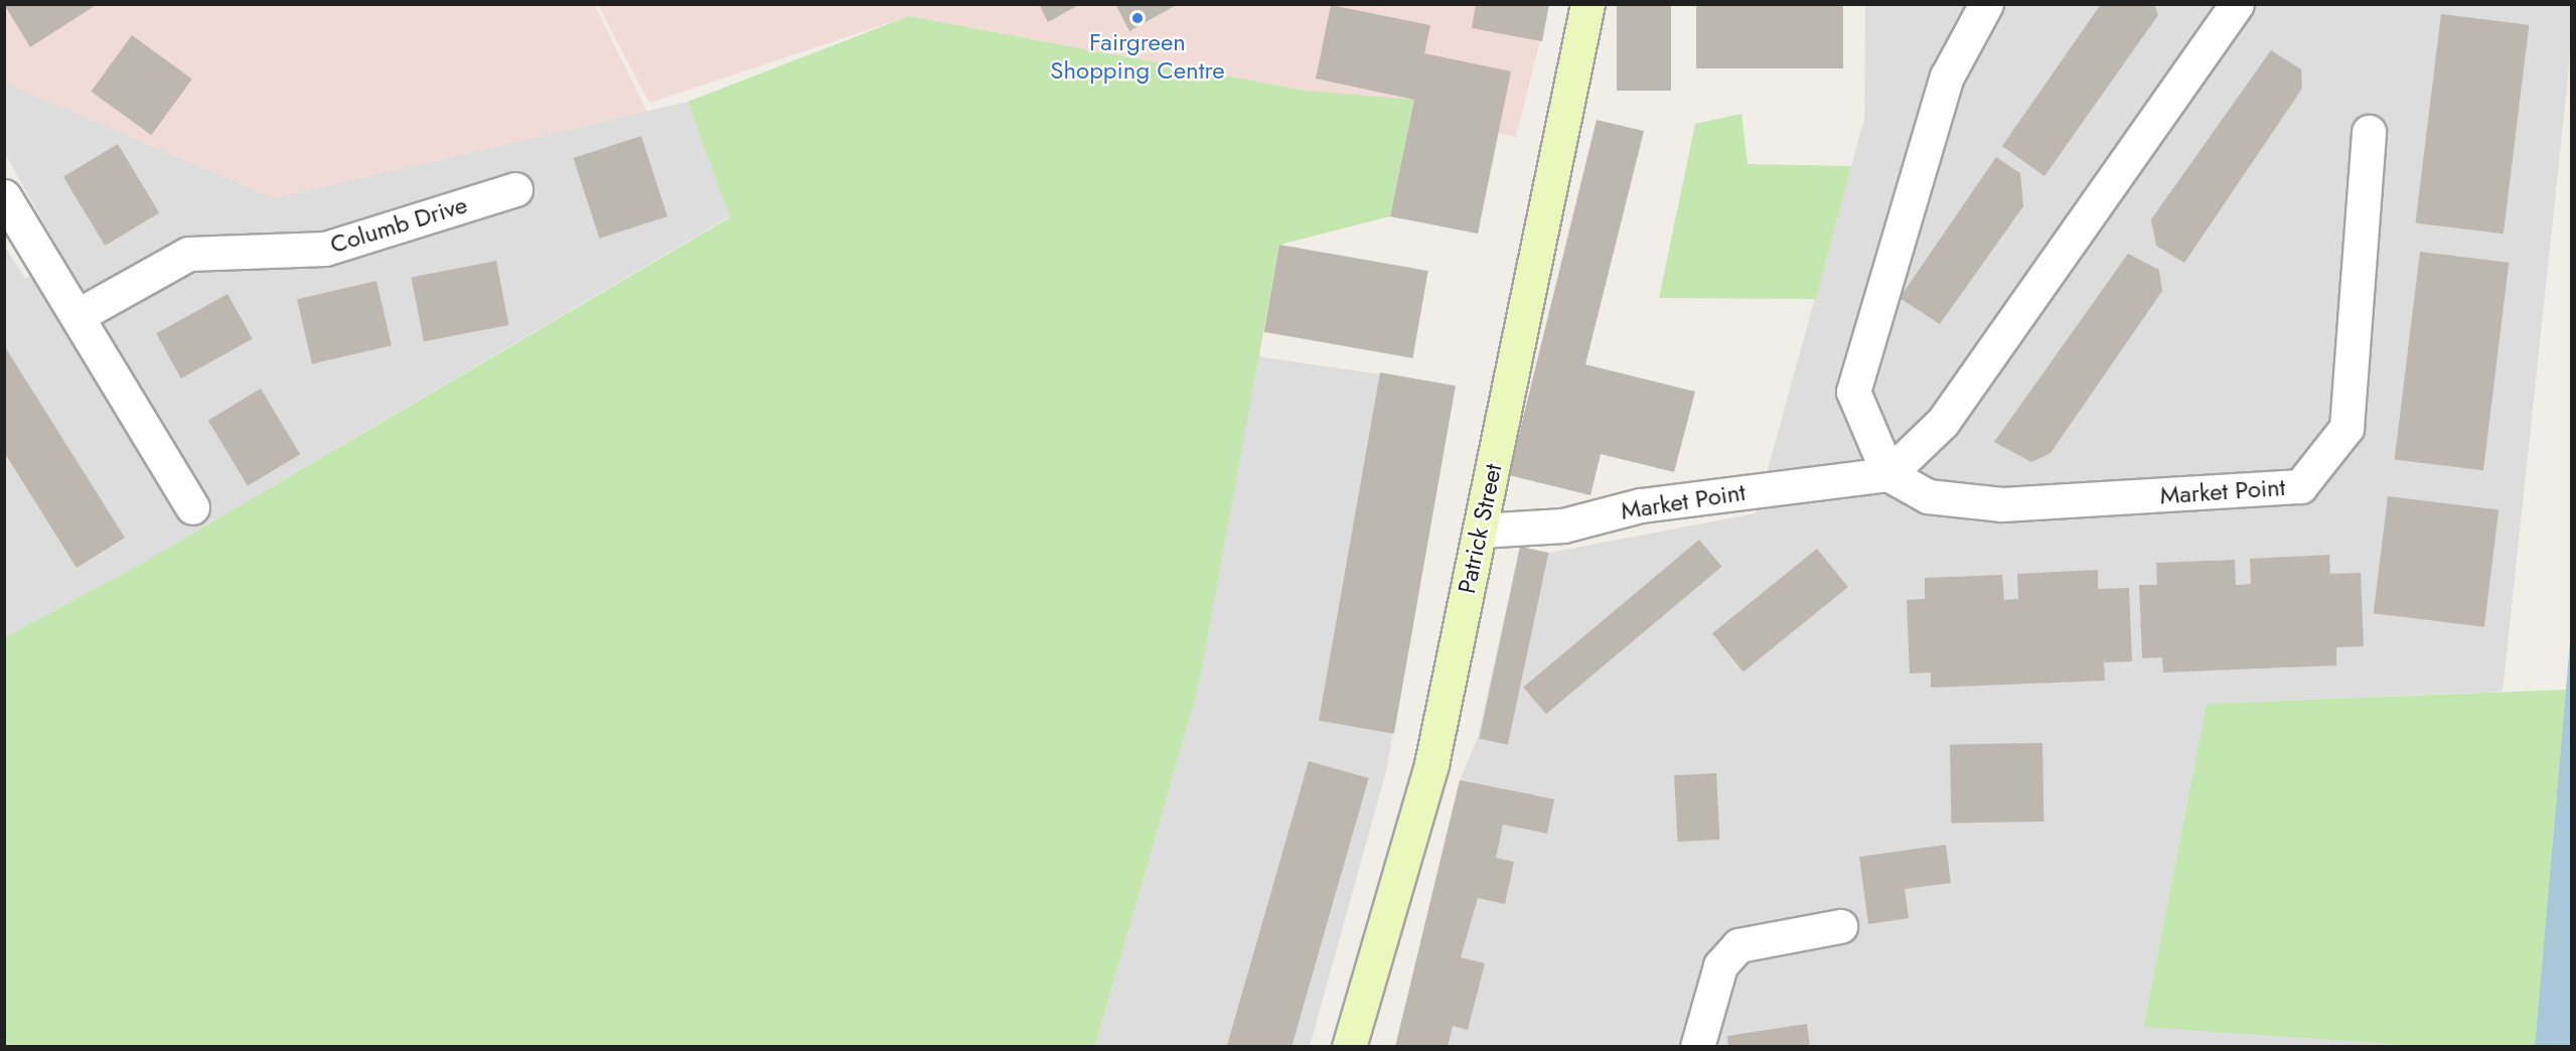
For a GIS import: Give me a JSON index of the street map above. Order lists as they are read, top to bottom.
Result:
{
  "streets": {
    "main road": ["Patrick Street"],
    "street": ["Columb Drive", "Market Point"]
  },
  "crossings": [
    ["Market Point", "Patrick Street"]
  ],
  "places": ["Fairgreen Shopping Centre"]
}
